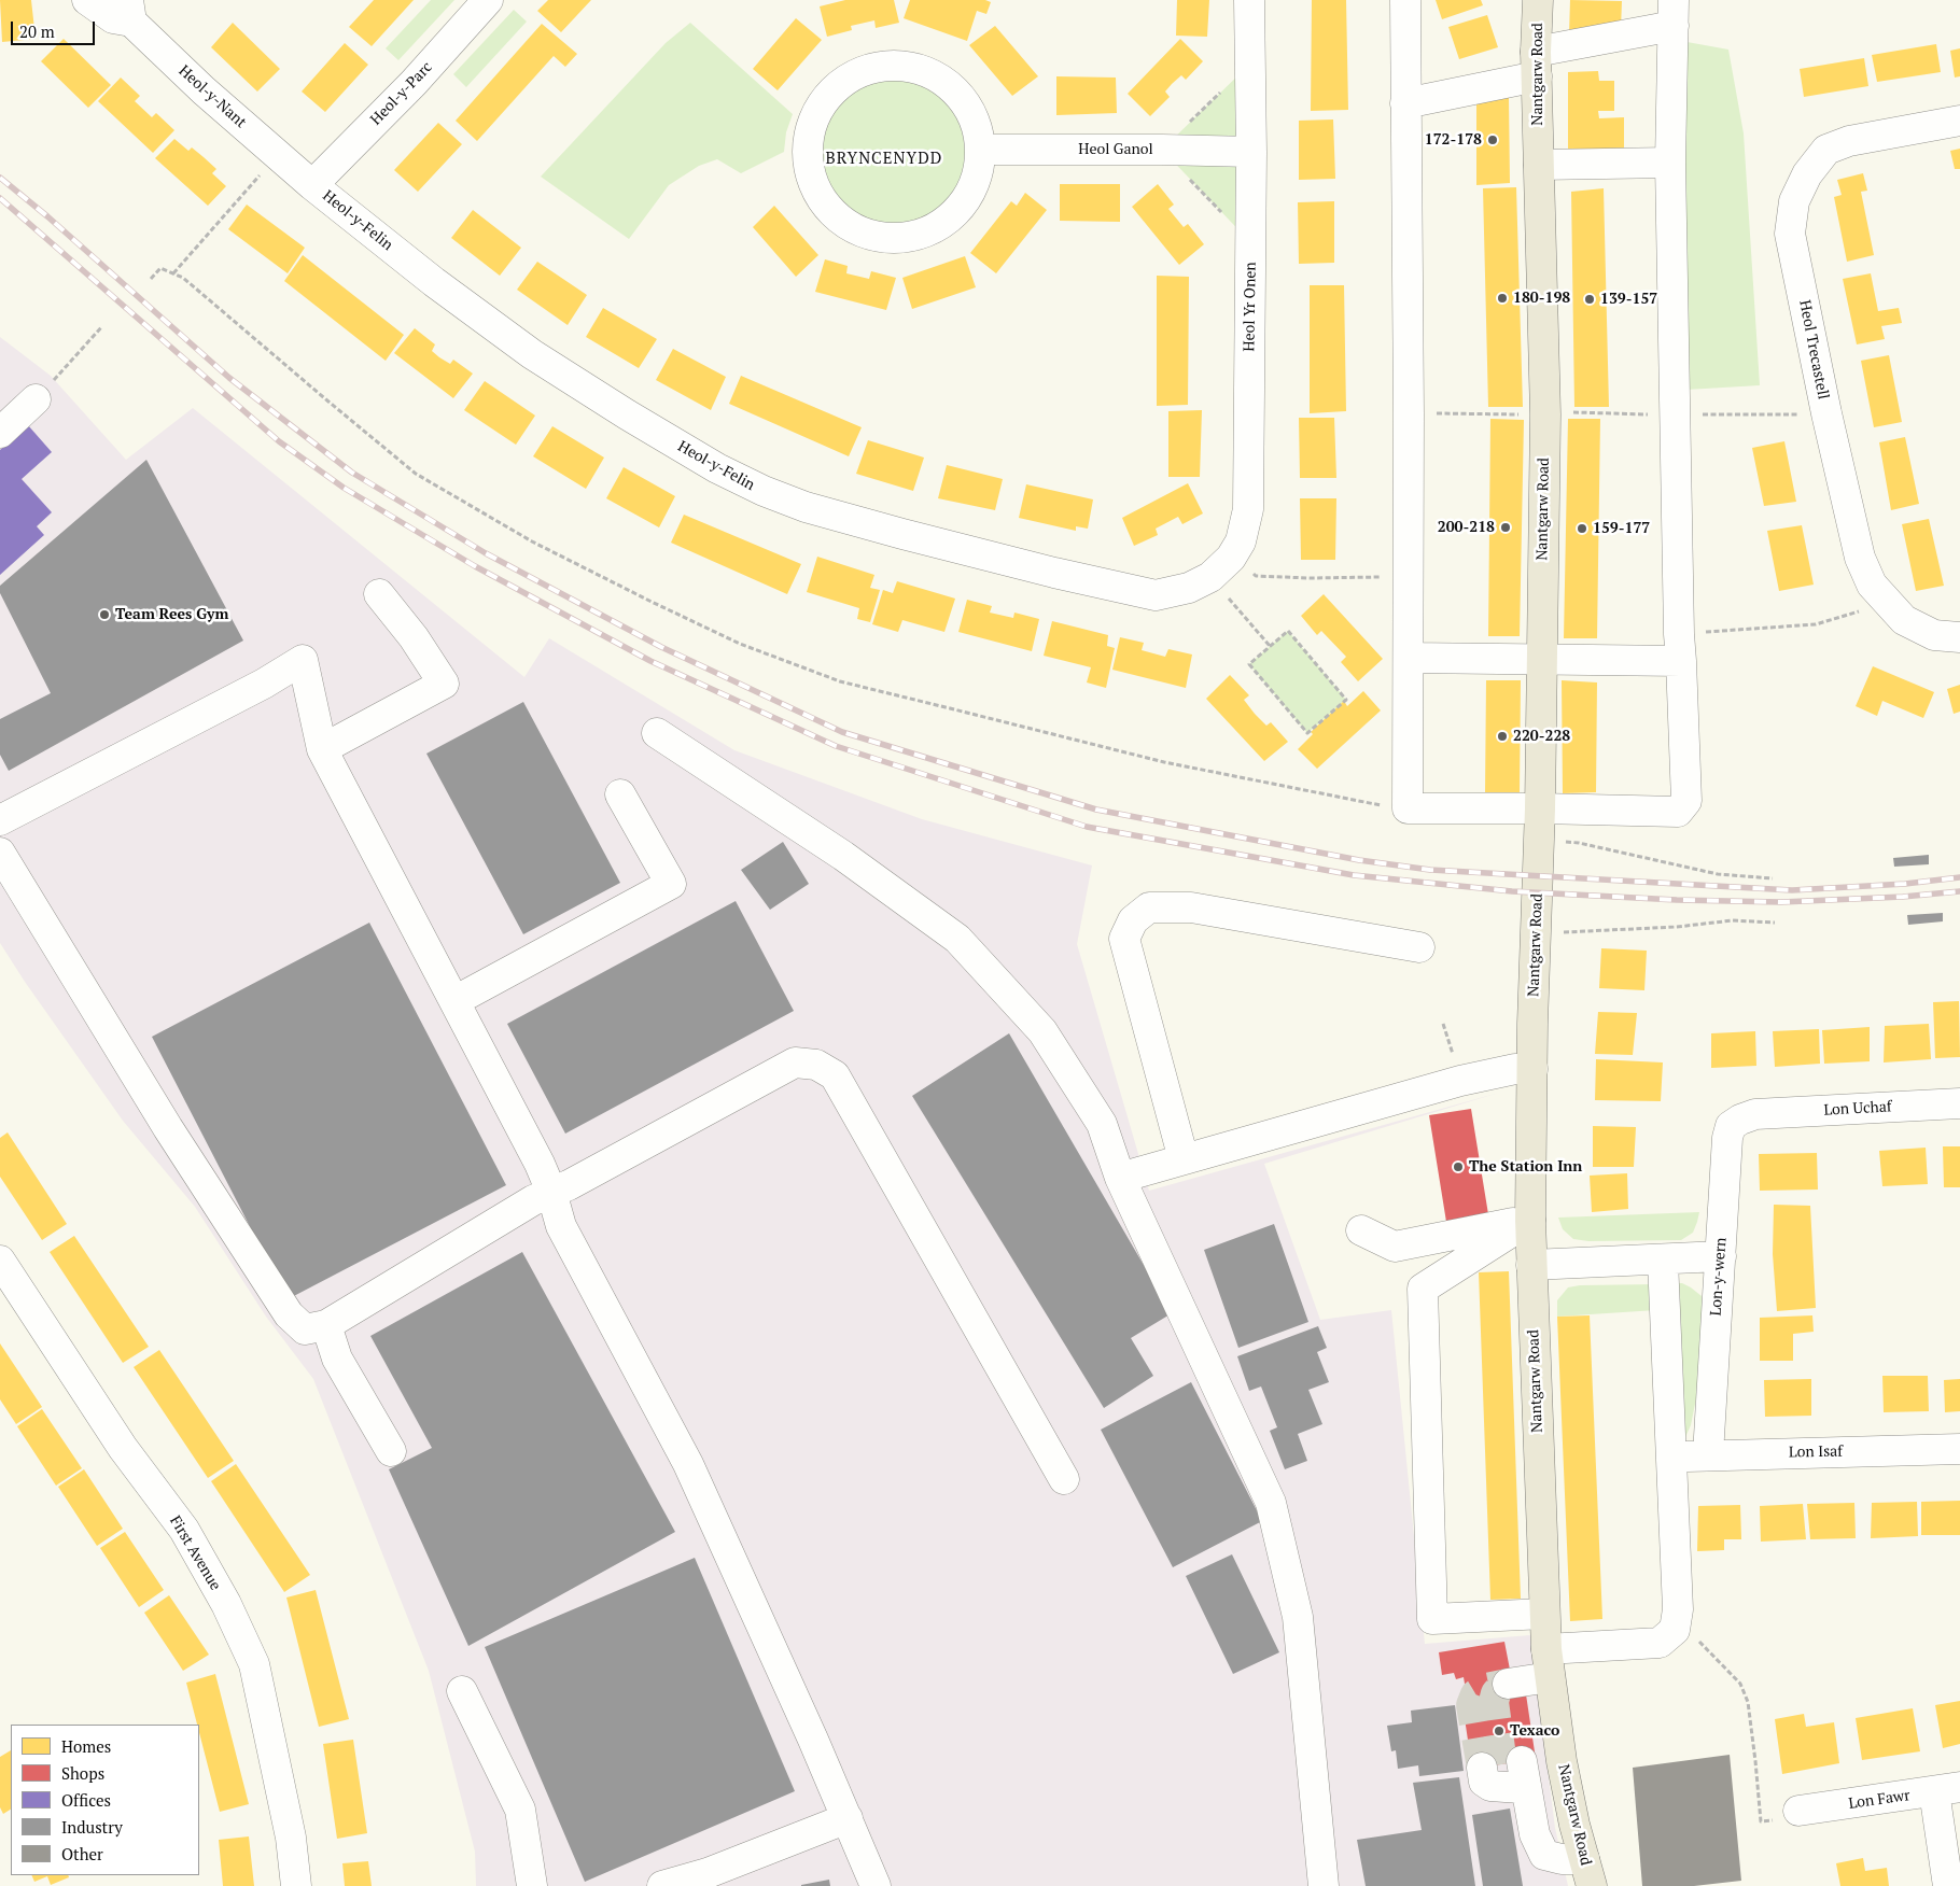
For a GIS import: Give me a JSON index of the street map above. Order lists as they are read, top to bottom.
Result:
{
  "streets": {
    "main road": ["Nantgarw Road"],
    "street": [
      "Heol-y-Parc",
      "Heol-y-Nant",
      "Heol Ganol",
      "Heol-y-Felin",
      "Heol Yr Onen",
      "Heol Trecastell",
      "Lon Uchaf",
      "Lon-y-wern",
      "Lon Isaf",
      "First Avenue",
      "Lon Fawr"
    ]
  },
  "crossings": [
    ["Heol-y-Parc", "Heol-y-Nant"],
    ["Heol-y-Parc", "Heol-y-Felin"],
    ["Heol-y-Nant", "Heol-y-Felin"],
    ["Heol Ganol", "Heol Yr Onen"],
    ["Heol-y-Felin", "Heol Yr Onen"],
    ["Lon Uchaf", "Lon-y-wern"],
    ["Lon-y-wern", "Lon Isaf"]
  ],
  "districts": ["BRYNCENYDD"],
  "places": [
    "172-178",
    "180-198",
    "139-157",
    "200-218",
    "159-177",
    "Team Rees Gym",
    "220-228",
    "The Station Inn",
    "Texaco"
  ],
  "legend": [
    "Homes",
    "Shops",
    "Offices",
    "Industry",
    "Other"
  ],
  "scale_bar": "20 m"
}
